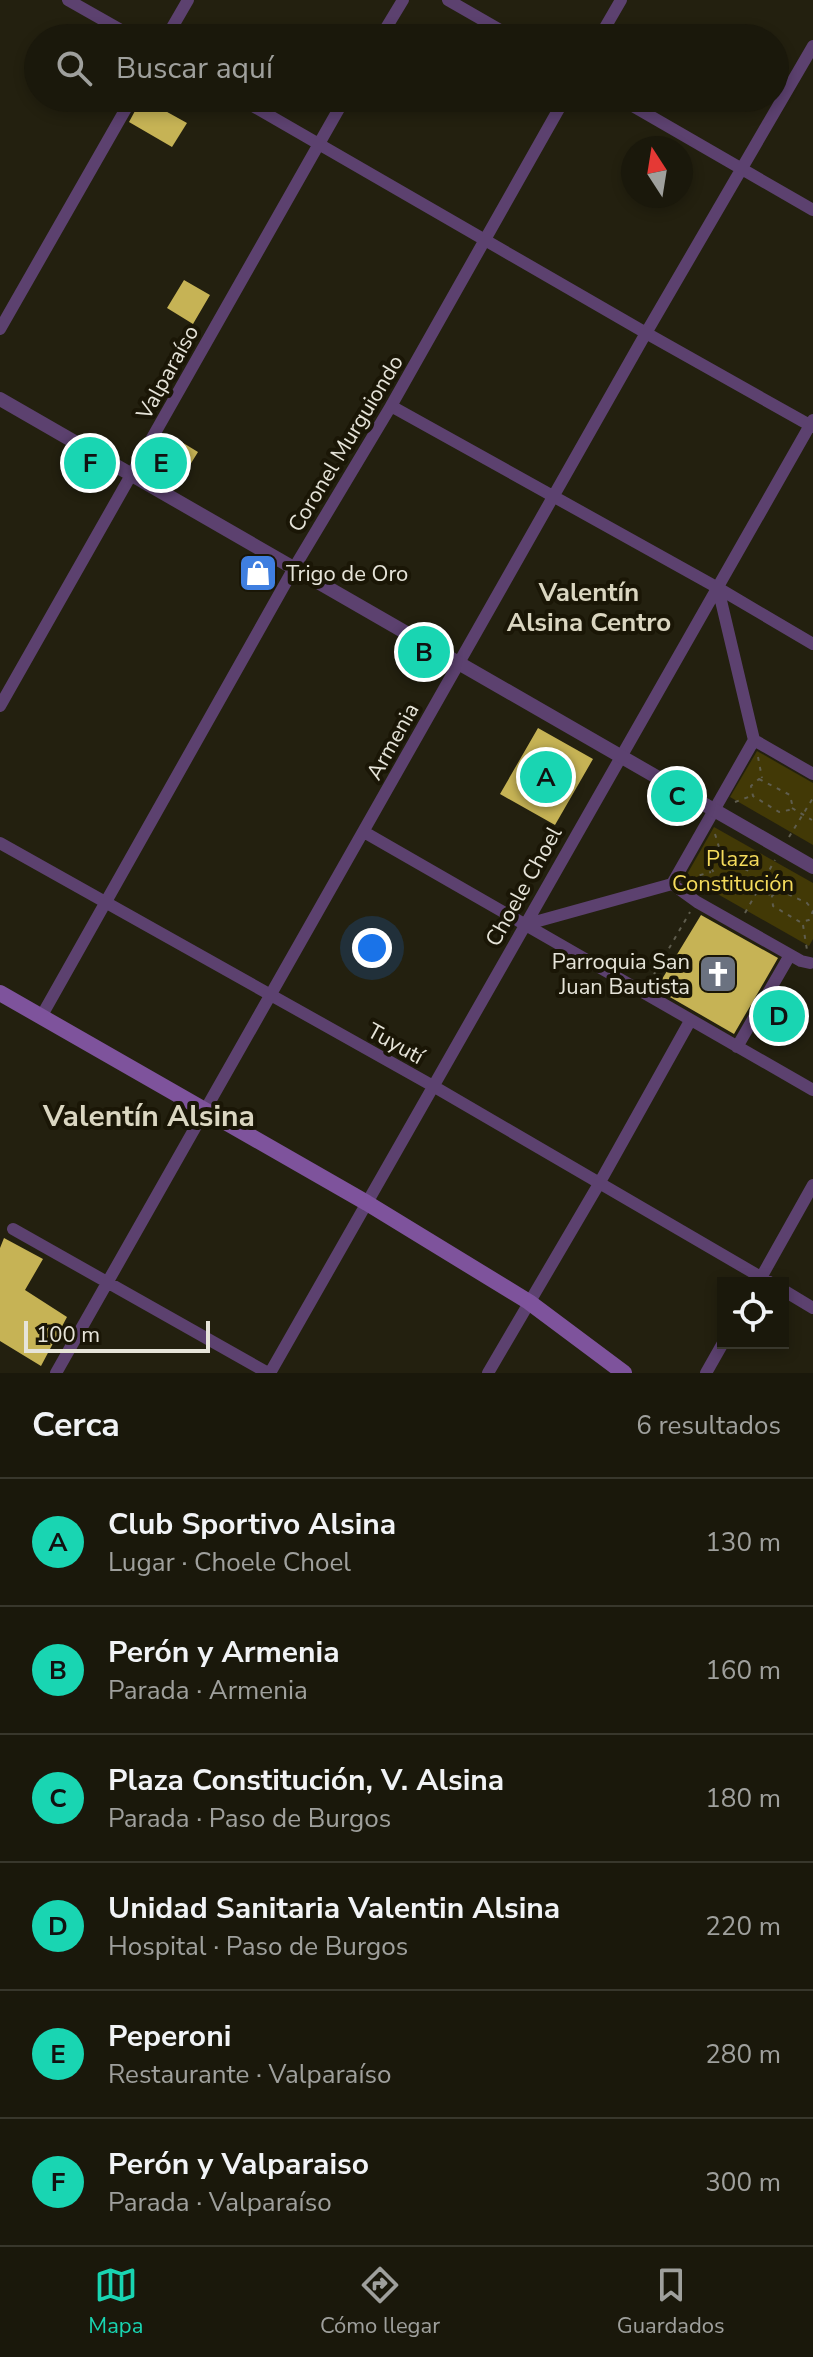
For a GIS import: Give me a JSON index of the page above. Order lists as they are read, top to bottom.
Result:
{
  "streets": {
    "street": [
      "Valparaíso",
      "Coronel Murguiondo",
      "Armenia",
      "Choele Choel",
      "Tuyutí"
    ]
  },
  "crossings": [
    ["Coronel Murguiondo", "Tuyutí"],
    ["Armenia", "Tuyutí"],
    ["Choele Choel", "Tuyutí"]
  ],
  "districts": ["Valentín Alsina Centro", "Valentín Alsina"],
  "parks": ["Plaza Constitución"],
  "places": {
    "shop": ["Trigo de Oro"],
    "church": ["Parroquia San Juan Bautista"]
  },
  "scale_bar": "100 m",
  "north": "top",
  "page": {
    "search": "Buscar aquí",
    "pins": [
      "E",
      "F",
      "B",
      "A",
      "C",
      "D"
    ],
    "scale": "100 m",
    "heading": ["Cerca", "6 resultados"],
    "list": [
      {
        "mark": "A",
        "name": "Club Sportivo Alsina",
        "note": "Lugar · Choele Choel",
        "value": "130 m"
      },
      {
        "mark": "B",
        "name": "Perón y Armenia",
        "note": "Parada · Armenia",
        "value": "160 m"
      },
      {
        "mark": "C",
        "name": "Plaza Constitución, V. Alsina",
        "note": "Parada · Paso de Burgos",
        "value": "180 m"
      },
      {
        "mark": "D",
        "name": "Unidad Sanitaria Valentin Alsina",
        "note": "Hospital · Paso de Burgos",
        "value": "220 m"
      },
      {
        "mark": "E",
        "name": "Peperoni",
        "note": "Restaurante · Valparaíso",
        "value": "280 m"
      },
      {
        "mark": "F",
        "name": "Perón y Valparaiso",
        "note": "Parada · Valparaíso",
        "value": "300 m"
      }
    ],
    "nav": ["Mapa", "Cómo llegar", "Guardados"]
  }
}
